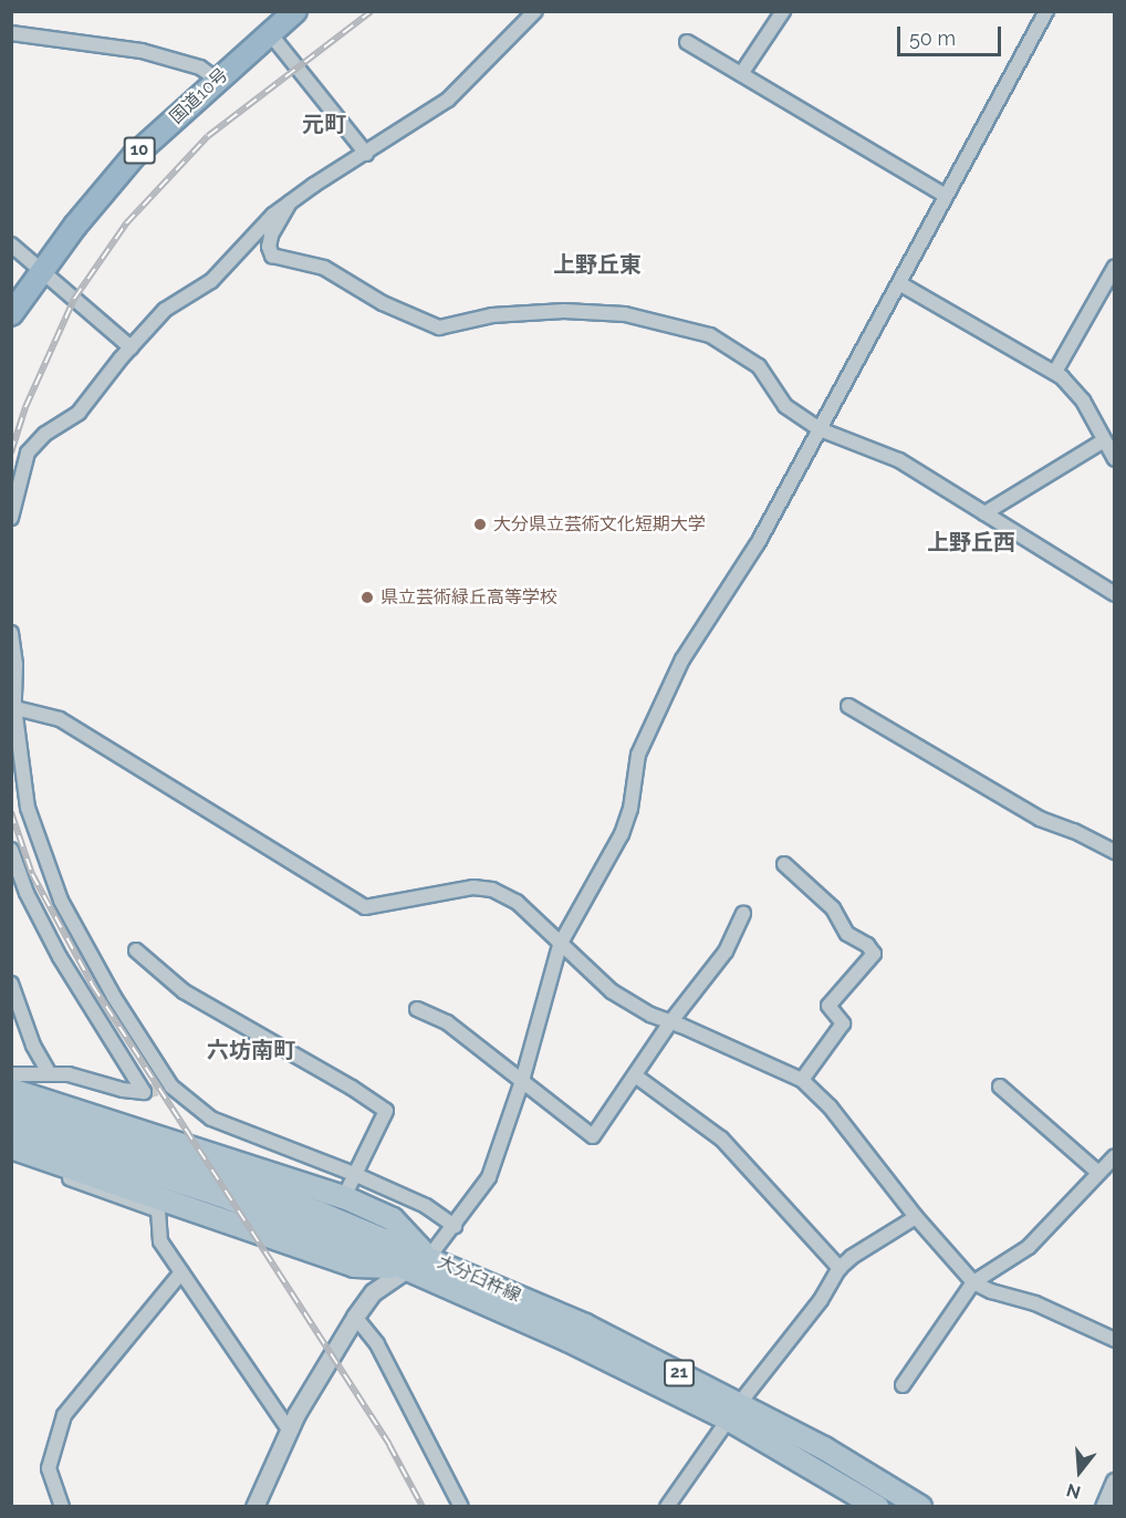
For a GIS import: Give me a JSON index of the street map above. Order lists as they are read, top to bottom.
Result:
{
  "streets": {
    "highway": ["国道10号", "10"],
    "main road": ["大分臼杵線", "21"]
  },
  "districts": [
    "元町",
    "上野丘東",
    "上野丘西",
    "六坊南町"
  ],
  "places": ["大分県立芸術文化短期大学", "県立芸術緑丘高等学校"],
  "scale_bar": "50 m",
  "north": "bottom"
}
